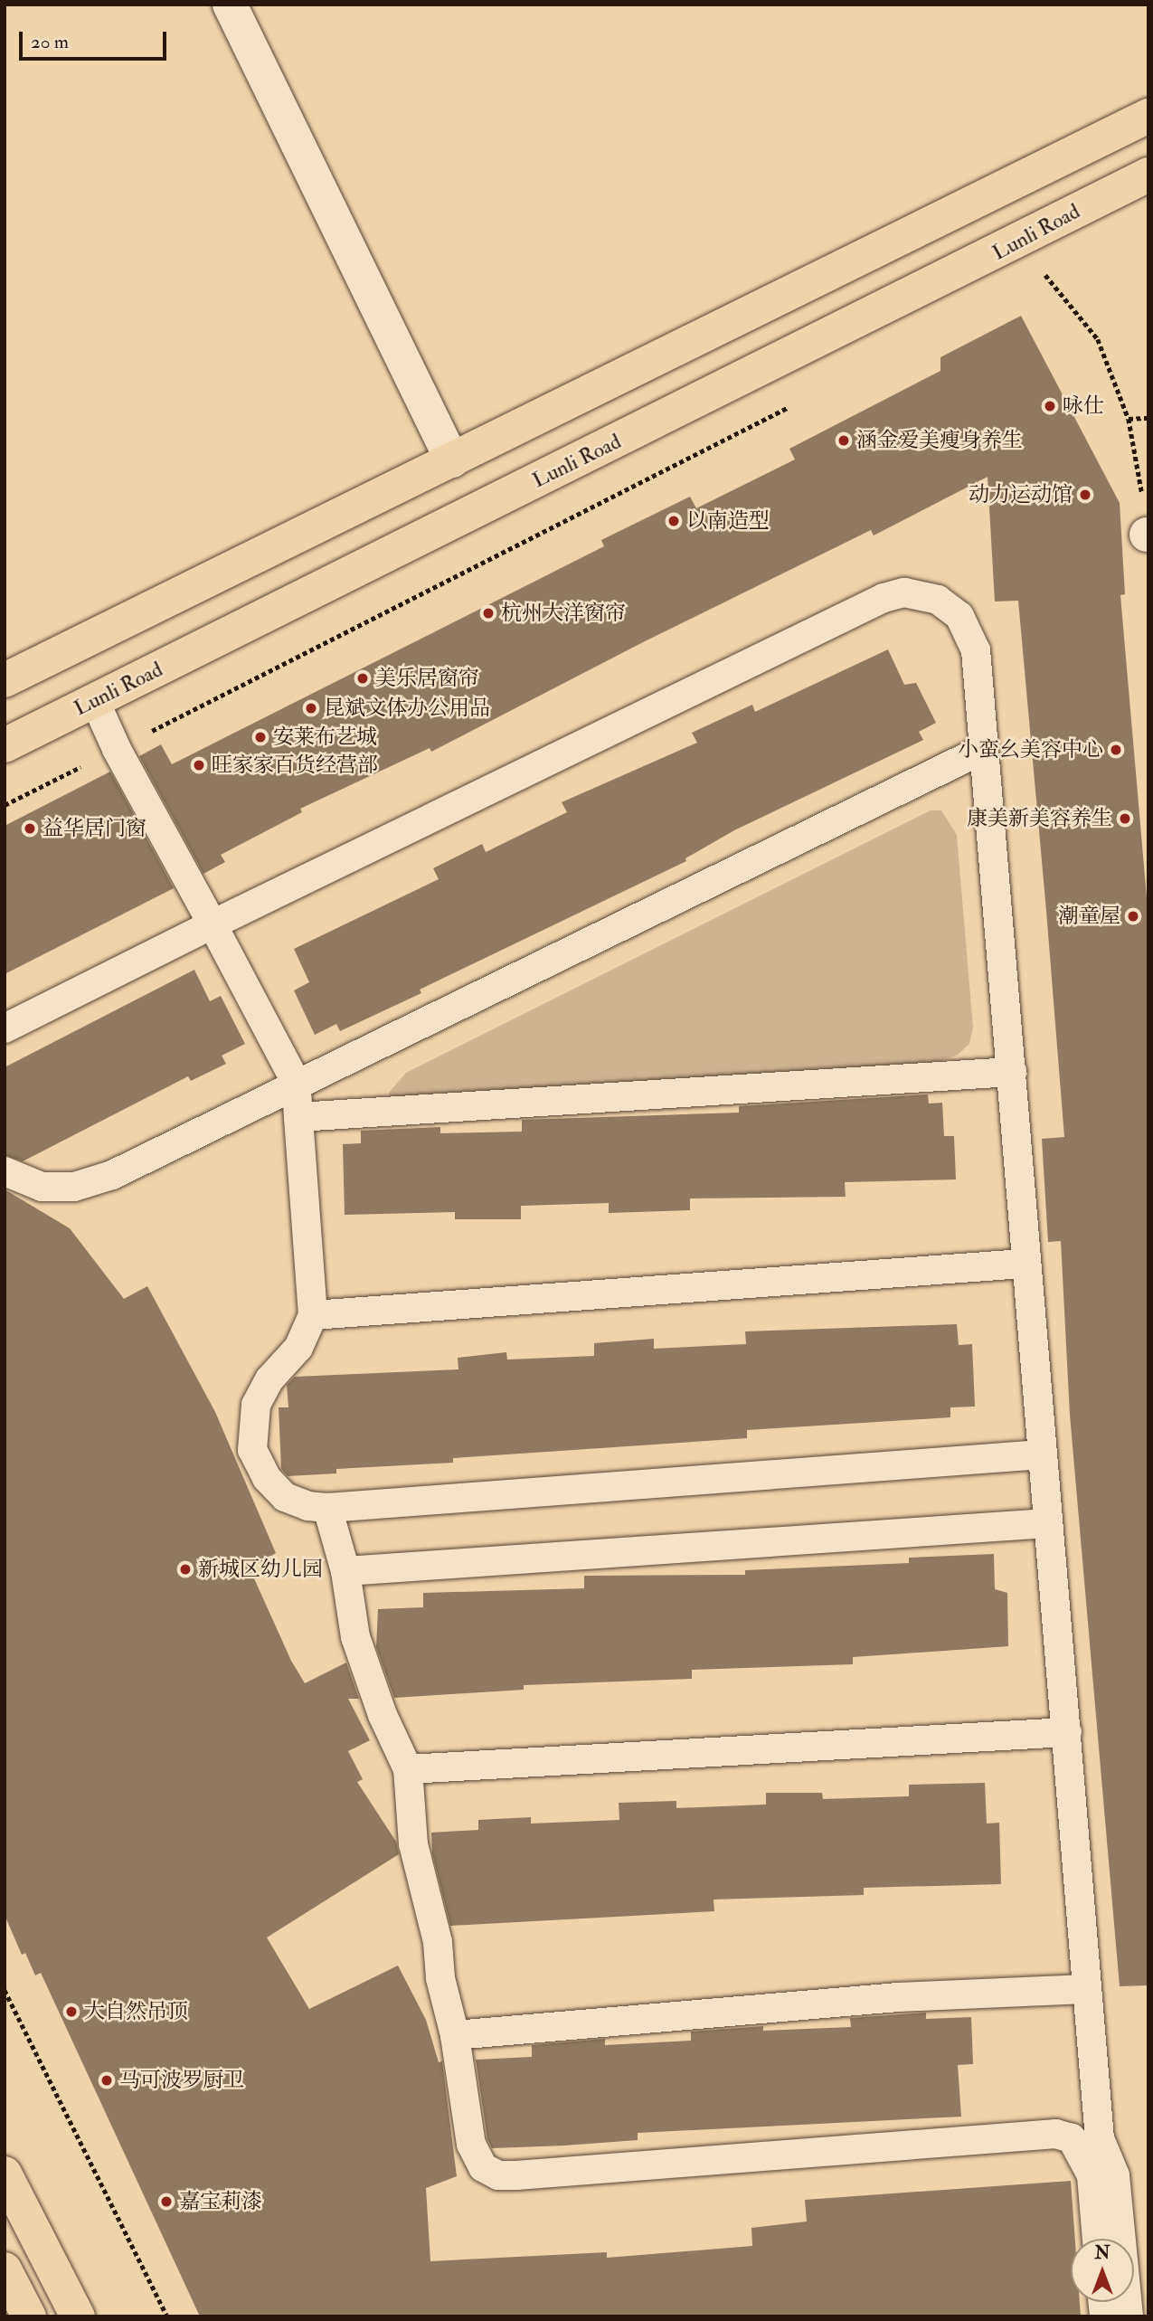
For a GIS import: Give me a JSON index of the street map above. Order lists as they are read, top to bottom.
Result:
{
  "streets": {
    "main road": ["Lunli Road"]
  },
  "places": [
    "咏仕",
    "涵金爱美瘦身养生",
    "动力运动馆",
    "以南造型",
    "杭州大洋窗帘",
    "美乐居窗帘",
    "昆斌文体办公用品",
    "安莱布艺城",
    "小蛮幺美容中心",
    "旺家家百货经营部",
    "康美新美容养生",
    "益华居门窗",
    "潮童屋",
    "新城区幼儿园",
    "大自然吊顶",
    "马可波罗厨卫",
    "嘉宝莉漆"
  ],
  "scale_bar": "20 m",
  "north": "top"
}
